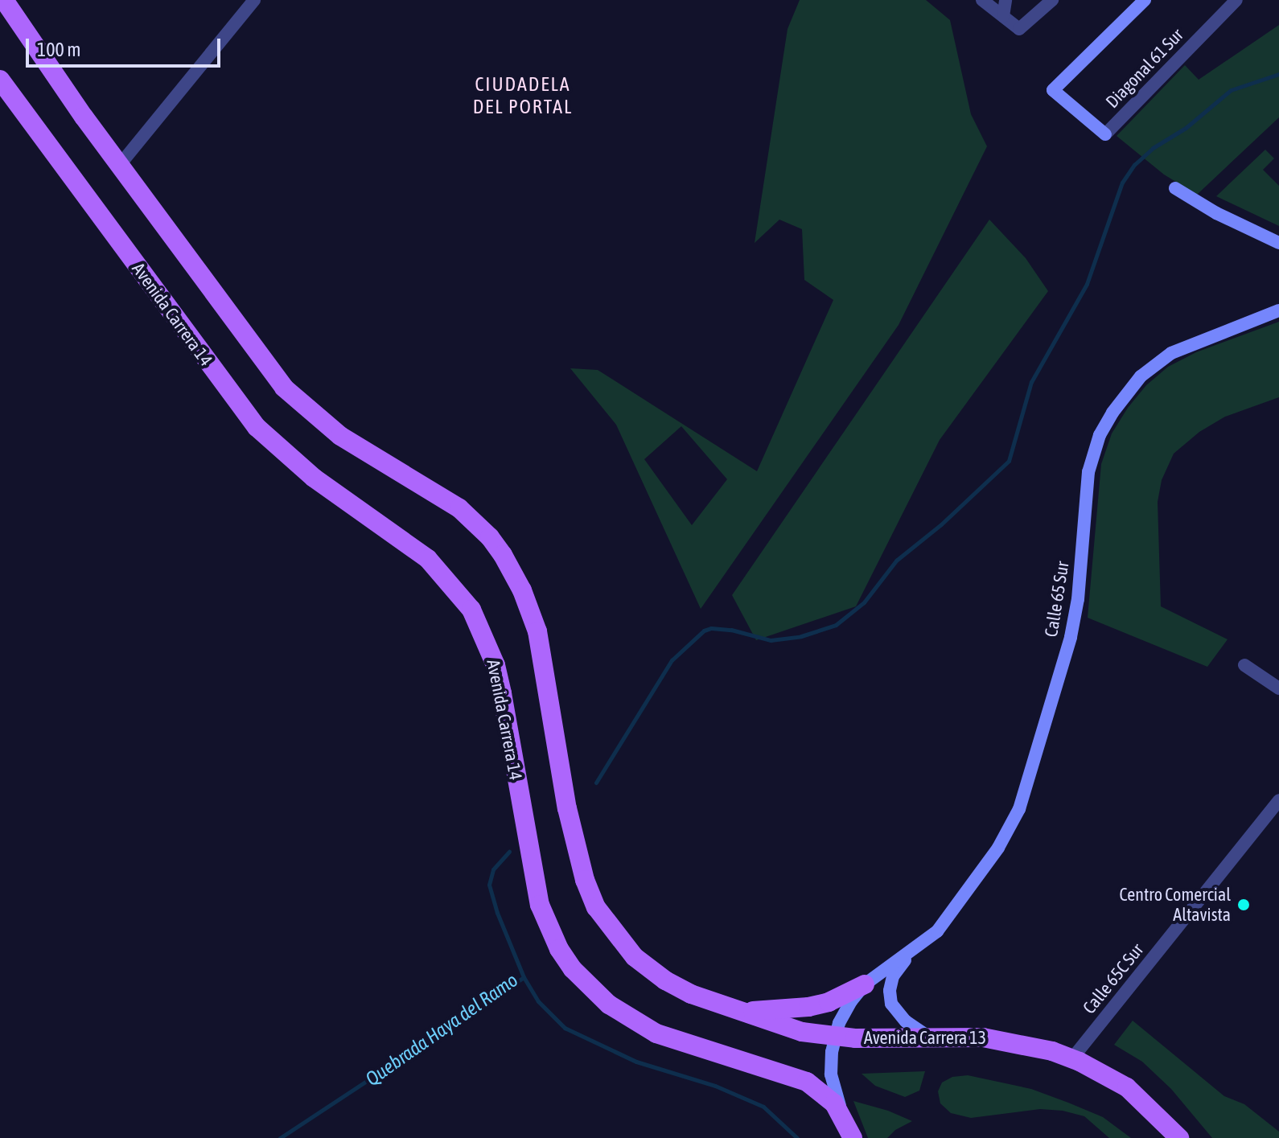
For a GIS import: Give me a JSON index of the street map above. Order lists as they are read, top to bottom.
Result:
{
  "streets": {
    "main road": ["Avenida Carrera 14", "Avenida Carrera 13"],
    "street": ["Diagonal 61 Sur", "Calle 65 Sur", "Calle 65C Sur"]
  },
  "crossings": [
    ["Avenida Carrera 14", "Calle 65 Sur"],
    ["Calle 65 Sur", "Avenida Carrera 13"],
    ["Calle 65C Sur", "Avenida Carrera 13"]
  ],
  "districts": ["CIUDADELA DEL PORTAL"],
  "water": ["Quebrada Haya del Ramo"],
  "places": ["Centro Comercial Altavista"],
  "scale_bar": "100 m"
}
